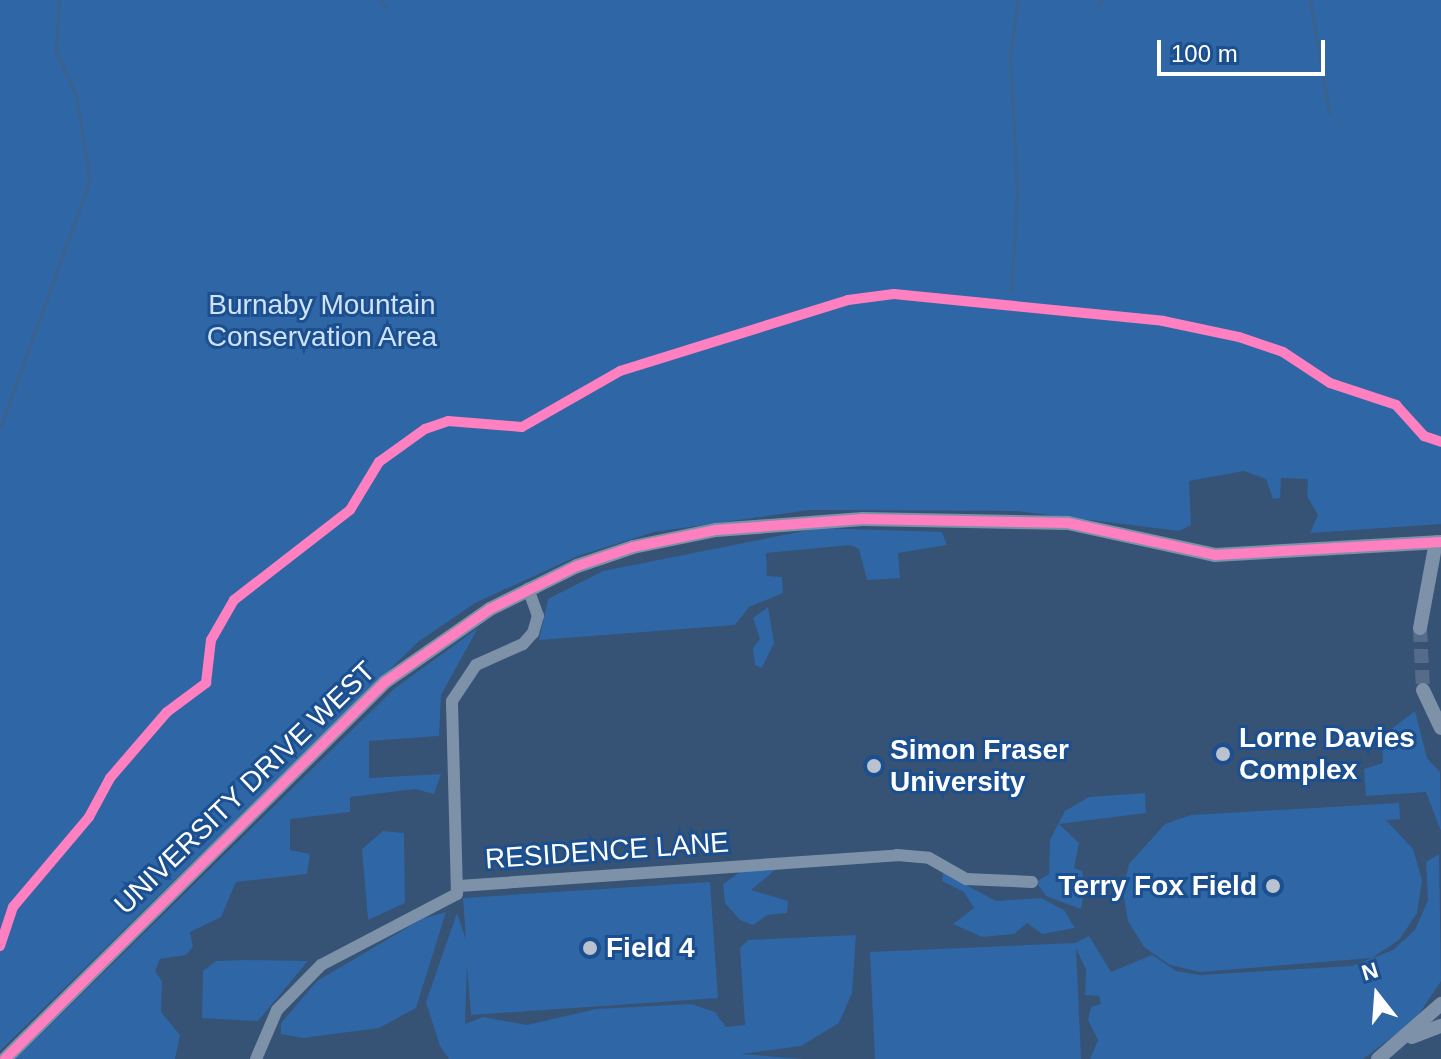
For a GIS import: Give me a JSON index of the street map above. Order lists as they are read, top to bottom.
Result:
{
  "streets": {
    "street": ["UNIVERSITY DRIVE WEST", "RESIDENCE LANE"]
  },
  "parks": ["Burnaby Mountain Conservation Area"],
  "places": [
    "Lorne Davies Complex",
    "Simon Fraser University",
    "Terry Fox Field",
    "Field 4"
  ],
  "scale_bar": "100 m",
  "north": "top"
}
